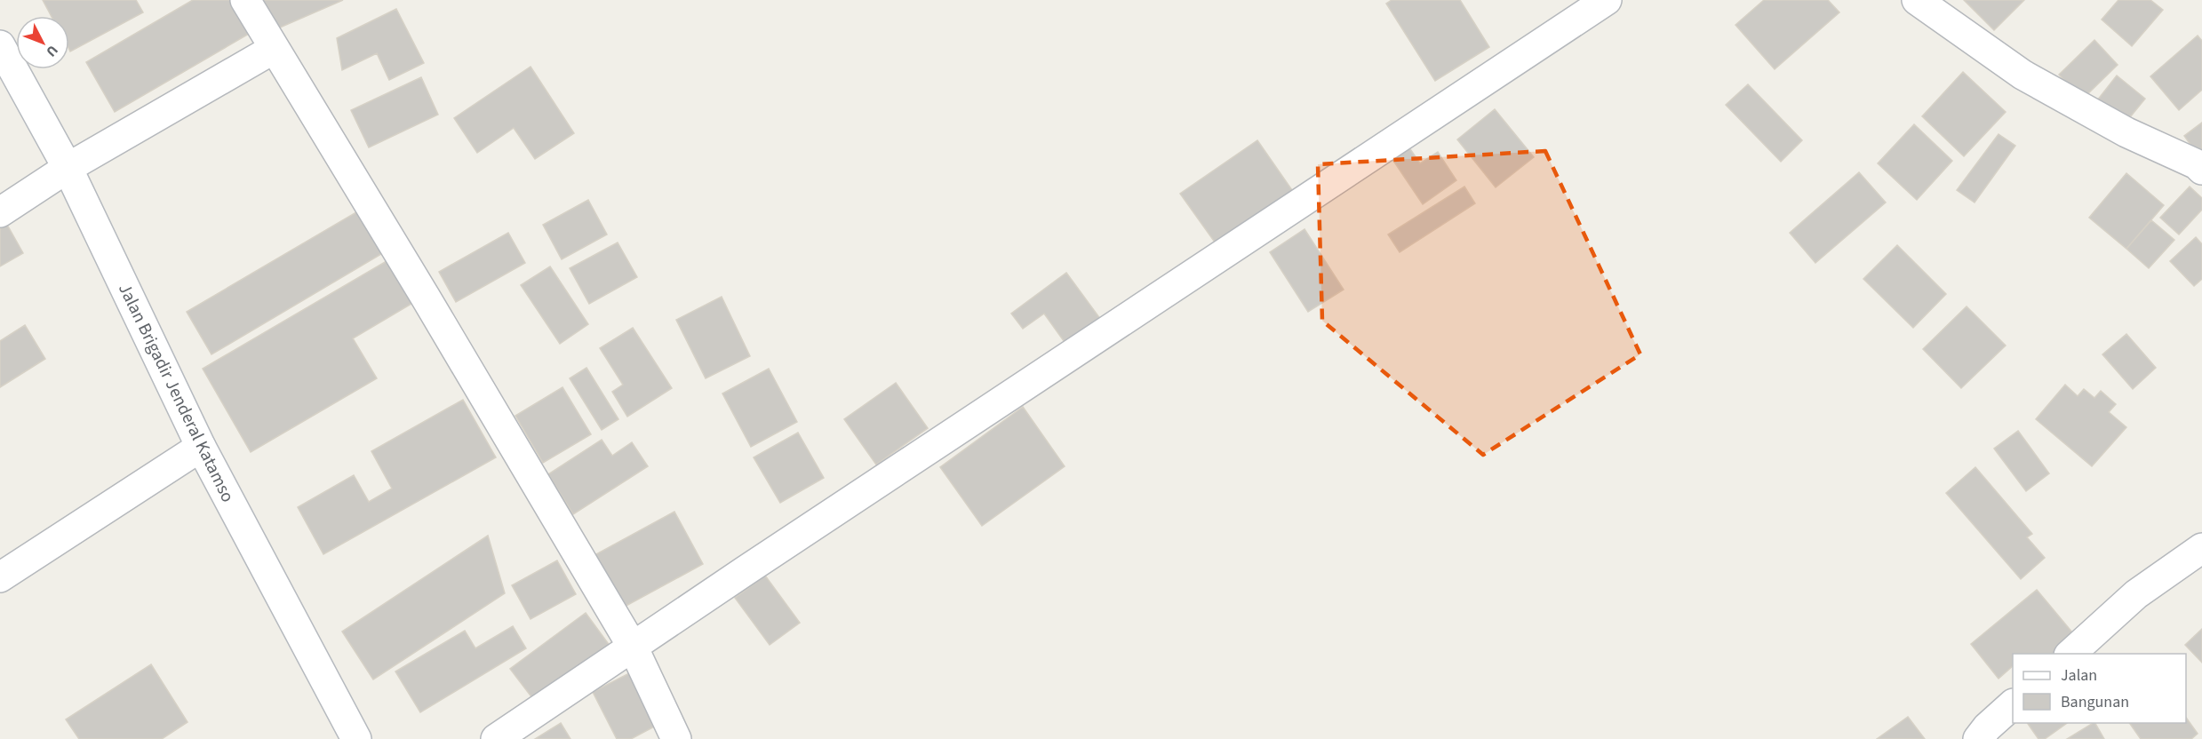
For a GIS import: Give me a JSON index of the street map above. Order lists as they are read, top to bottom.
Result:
{
  "streets": {
    "street": ["Jalan Brigadir Jenderal Katamso"]
  },
  "legend": ["Jalan", "Bangunan"],
  "north": "bottom right"
}
